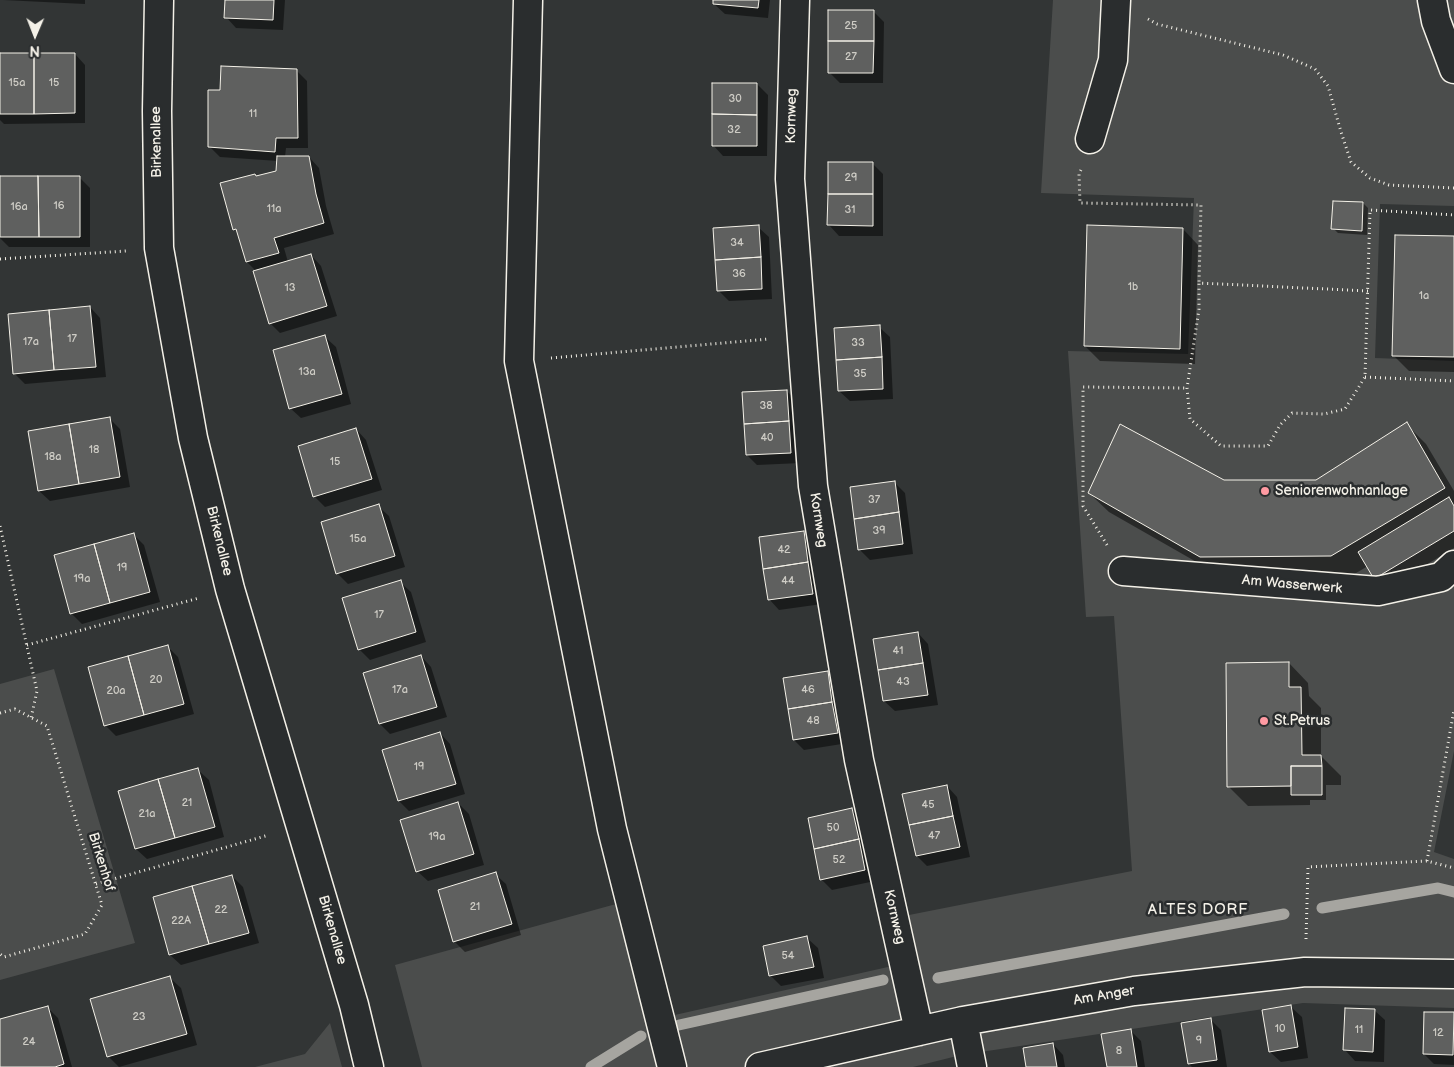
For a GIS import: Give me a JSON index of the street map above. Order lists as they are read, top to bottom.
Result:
{
  "streets": {
    "street": [
      "Kornweg",
      "Birkenallee",
      "Am Wasserwerk",
      "Am Anger"
    ],
    "path": ["Birkenhof"]
  },
  "crossings": [
    ["Kornweg", "Am Anger"]
  ],
  "districts": ["ALTES DORF"],
  "places": ["Seniorenwohnanlage", "St.Petrus"],
  "house_numbers": [
    "25",
    "27",
    "15a",
    "15",
    "30",
    "11",
    "32",
    "29",
    "16",
    "16a",
    "11a",
    "31",
    "34",
    "36",
    "1b",
    "13",
    "1a",
    "17",
    "17a",
    "33",
    "13a",
    "35",
    "38",
    "40",
    "18",
    "18a",
    "15",
    "37",
    "39",
    "15a",
    "42",
    "19",
    "19a",
    "44",
    "17",
    "41",
    "20",
    "43",
    "17a",
    "46",
    "20a",
    "48",
    "19",
    "21",
    "45",
    "21a",
    "50",
    "47",
    "19a",
    "52",
    "21",
    "22",
    "22A",
    "54",
    "23",
    "10",
    "11",
    "12",
    "9",
    "24",
    "8"
  ],
  "north": "bottom"
}
